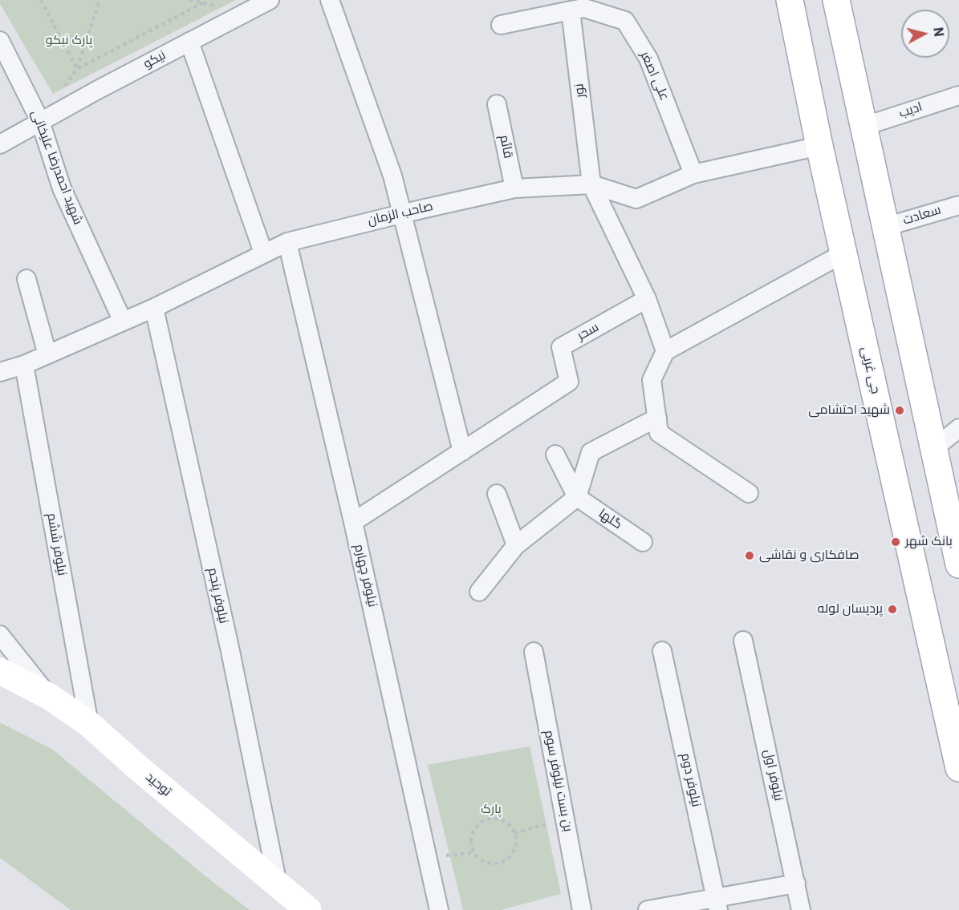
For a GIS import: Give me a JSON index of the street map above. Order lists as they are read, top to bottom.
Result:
{
  "streets": {
    "main road": ["جی غربی", "توحید"],
    "street": [
      "نیکو",
      "علی اصغر",
      "نور",
      "ادیب",
      "قائم",
      "شهید احمدرضا علیخانی",
      "صاحب الزمان",
      "سعادت",
      "سحر",
      "گلها",
      "نیلوفر ششم",
      "نیلوفر چهارم",
      "نیلوفر پنجم",
      "نیلوفر اول",
      "نیلوفر دوم",
      "بن بست نیلوفر سوم"
    ]
  },
  "crossings": [
    ["نیکو", "شهید احمدرضا علیخانی"],
    ["علی اصغر", "نور"],
    ["علی اصغر", "صاحب الزمان"],
    ["نور", "صاحب الزمان"],
    ["نور", "سحر"],
    ["قائم", "صاحب الزمان"],
    ["شهید احمدرضا علیخانی", "صاحب الزمان"],
    ["صاحب الزمان", "جی غربی"],
    ["صاحب الزمان", "نیلوفر ششم"],
    ["صاحب الزمان", "نیلوفر چهارم"],
    ["صاحب الزمان", "نیلوفر پنجم"],
    ["سحر", "نیلوفر چهارم"],
    ["نیلوفر ششم", "توحید"],
    ["نیلوفر پنجم", "توحید"]
  ],
  "parks": ["پارک نیکو", "پارک"],
  "places": [
    "شهید احتشامی",
    "بانک شهر",
    "صافکاری و نقاشی",
    "پردیسان لوله"
  ],
  "north": "right"
}
